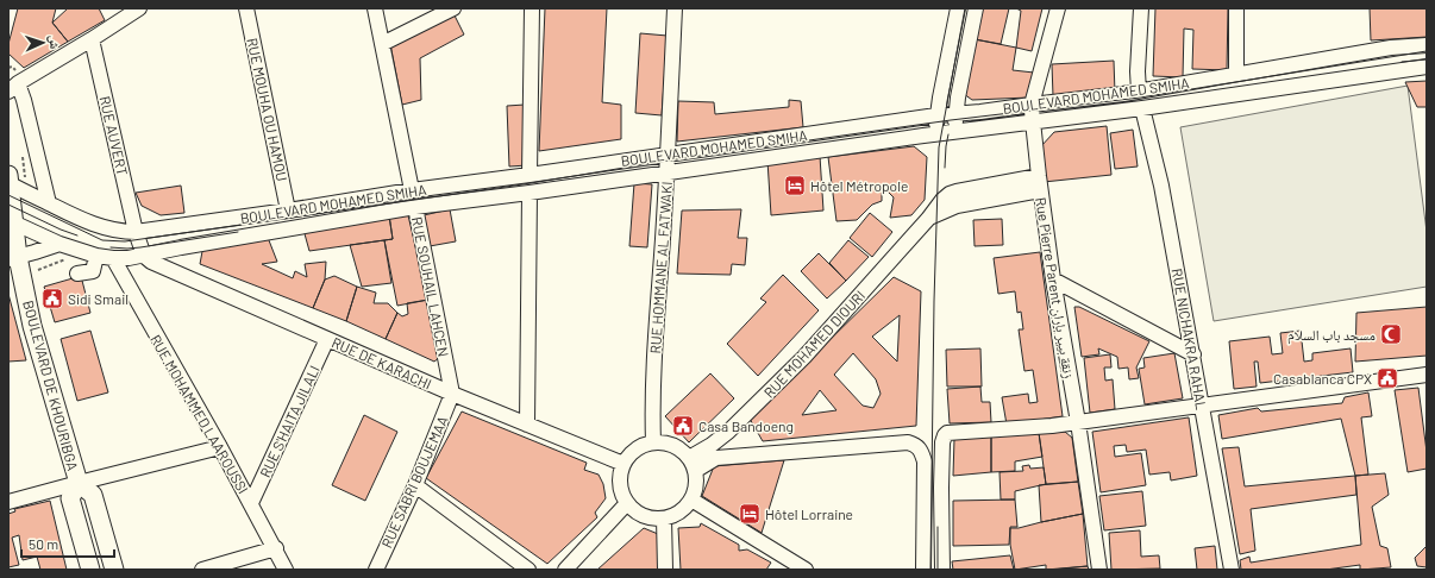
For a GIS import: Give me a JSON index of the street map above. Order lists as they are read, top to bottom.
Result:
{
  "streets": {
    "main road": ["BOULEVARD DE KHOURIBGA"],
    "street": [
      "BOULEVARD MOHAMED SMIHA",
      "RUE MOUHA OU HAMOU",
      "RUE AUVERT",
      "RUE HOMMANE AL FATWAKI",
      "RUE SOUHAIL LAHCEN",
      "Rue Pierre Parent زنقة بيير باران",
      "RUE NICHAKRA RAHAL",
      "RUE MOHAMED DIOURI",
      "RUE DE KARACHI",
      "RUE MOHAMMED LAAROUSSI",
      "RUE S'HAITA JILALI",
      "RUE SABRI BOUJEMAA"
    ]
  },
  "crossings": [
    ["BOULEVARD MOHAMED SMIHA", "RUE MOUHA OU HAMOU"],
    ["BOULEVARD MOHAMED SMIHA", "RUE AUVERT"],
    ["BOULEVARD MOHAMED SMIHA", "RUE HOMMANE AL FATWAKI"],
    ["BOULEVARD MOHAMED SMIHA", "RUE SOUHAIL LAHCEN"],
    ["BOULEVARD MOHAMED SMIHA", "Rue Pierre Parent زنقة بيير باران"],
    ["BOULEVARD MOHAMED SMIHA", "RUE NICHAKRA RAHAL"],
    ["BOULEVARD MOHAMED SMIHA", "RUE DE KARACHI"],
    ["BOULEVARD MOHAMED SMIHA", "BOULEVARD DE KHOURIBGA"],
    ["BOULEVARD MOHAMED SMIHA", "RUE MOHAMMED LAAROUSSI"],
    ["RUE AUVERT", "RUE DE KARACHI"],
    ["RUE HOMMANE AL FATWAKI", "RUE MOHAMED DIOURI"],
    ["RUE HOMMANE AL FATWAKI", "RUE DE KARACHI"],
    ["RUE SOUHAIL LAHCEN", "RUE DE KARACHI"],
    ["RUE SOUHAIL LAHCEN", "RUE SABRI BOUJEMAA"],
    ["Rue Pierre Parent زنقة بيير باران", "RUE MOHAMED DIOURI"],
    ["RUE MOHAMED DIOURI", "RUE DE KARACHI"],
    ["RUE DE KARACHI", "RUE S'HAITA JILALI"],
    ["RUE DE KARACHI", "RUE SABRI BOUJEMAA"],
    ["RUE MOHAMMED LAAROUSSI", "RUE S'HAITA JILALI"]
  ],
  "places": {
    "hotel": ["Hôtel Métropole", "Hôtel Lorraine"],
    "public building": ["Sidi Smail", "Casablanca CPX", "Casa Bandoeng"],
    "mosque": ["مسجد باب السلام"]
  },
  "scale_bar": "50 m",
  "north": "right"
}
